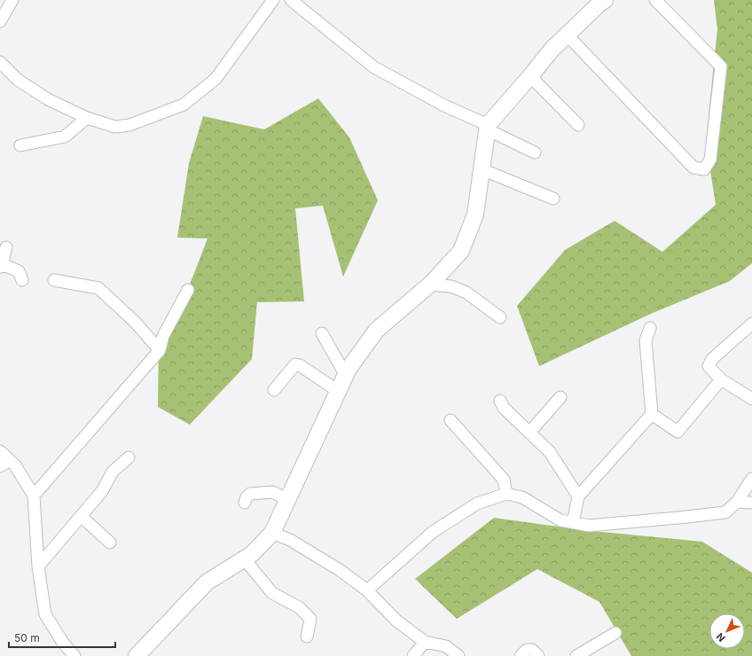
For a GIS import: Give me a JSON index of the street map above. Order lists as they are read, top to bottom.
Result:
{
  "scale_bar": "50 m",
  "north": "bottom left"
}
